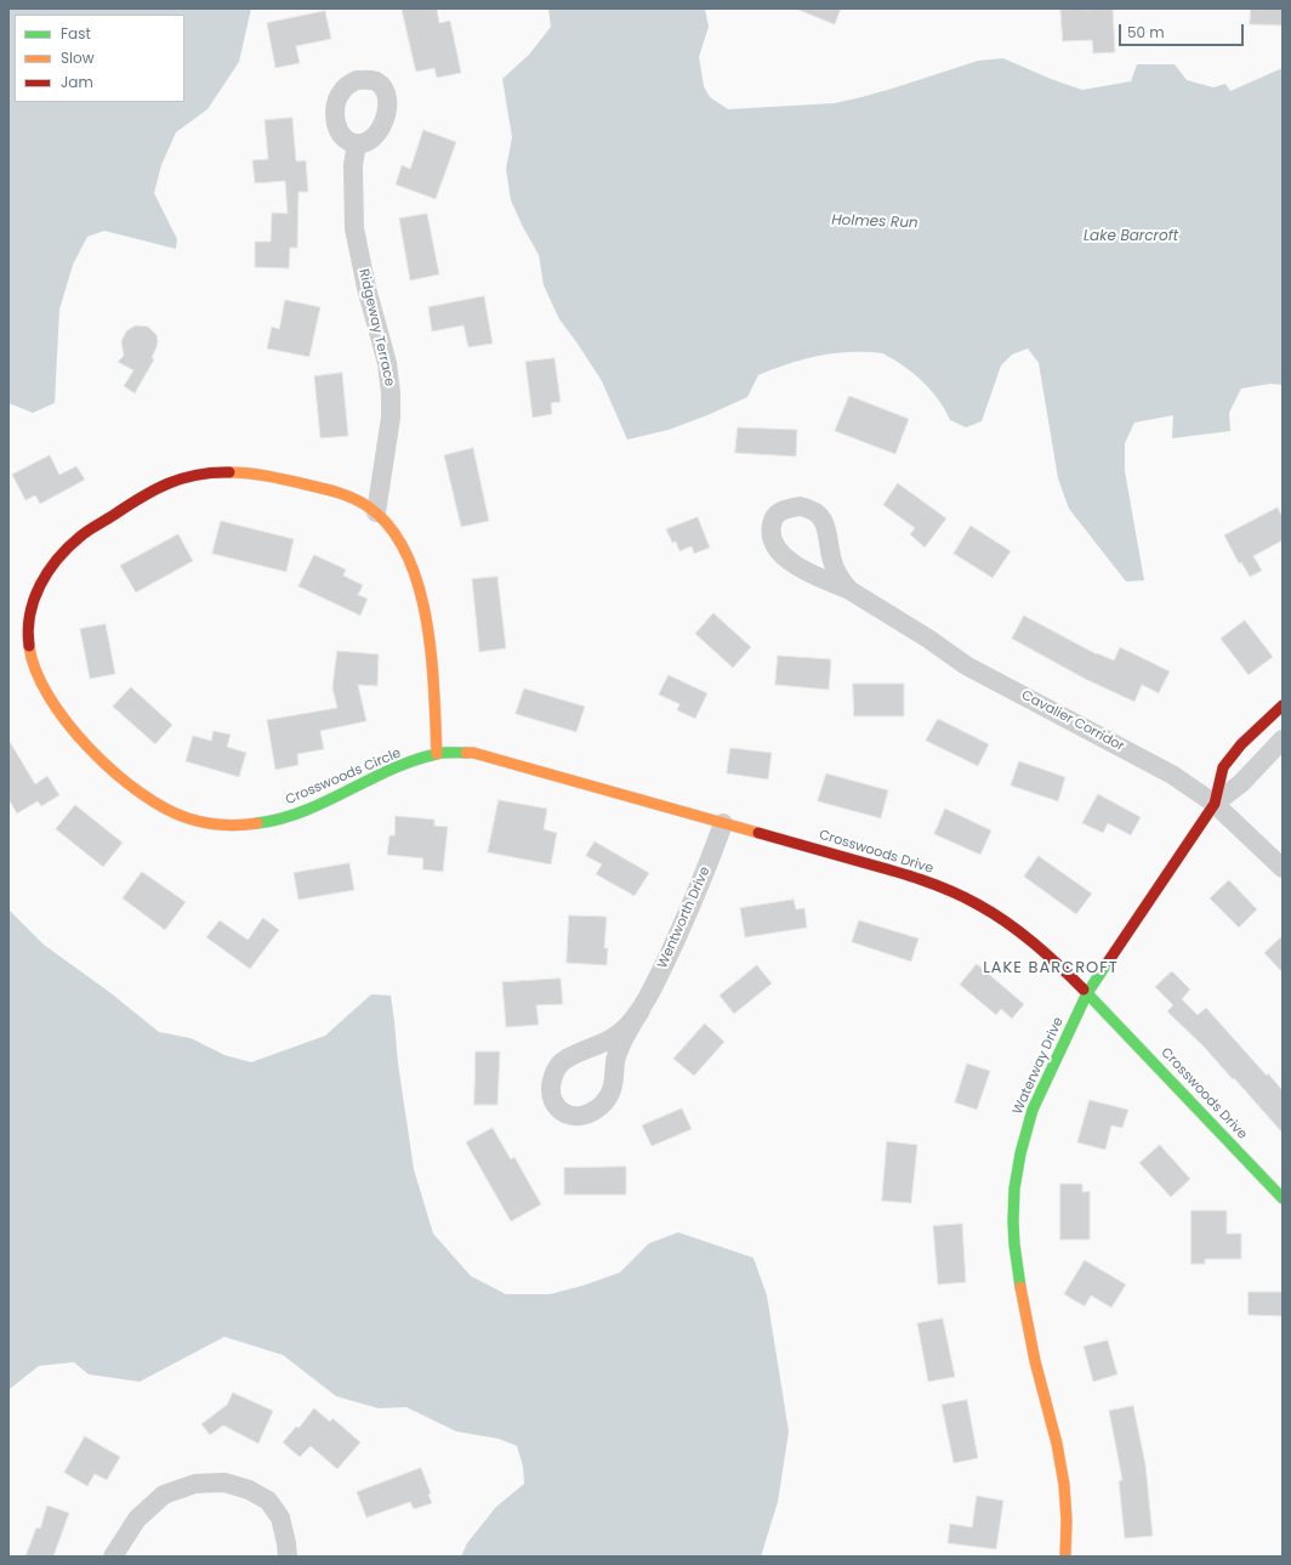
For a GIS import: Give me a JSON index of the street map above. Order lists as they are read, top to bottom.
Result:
{
  "streets": {
    "street": [
      "Ridgeway Terrace",
      "Cavalier Corridor",
      "Crosswoods Circle",
      "Crosswoods Drive",
      "Wentworth Drive",
      "Waterway Drive"
    ]
  },
  "crossings": [
    ["Ridgeway Terrace", "Crosswoods Circle"],
    ["Cavalier Corridor", "Waterway Drive"],
    ["Crosswoods Circle", "Crosswoods Drive"],
    ["Crosswoods Drive", "Wentworth Drive"],
    ["Crosswoods Drive", "Waterway Drive"]
  ],
  "districts": ["LAKE BARCROFT"],
  "water": ["Holmes Run", "Lake Barcroft"],
  "legend": ["Fast", "Slow", "Jam"],
  "scale_bar": "50 m"
}
